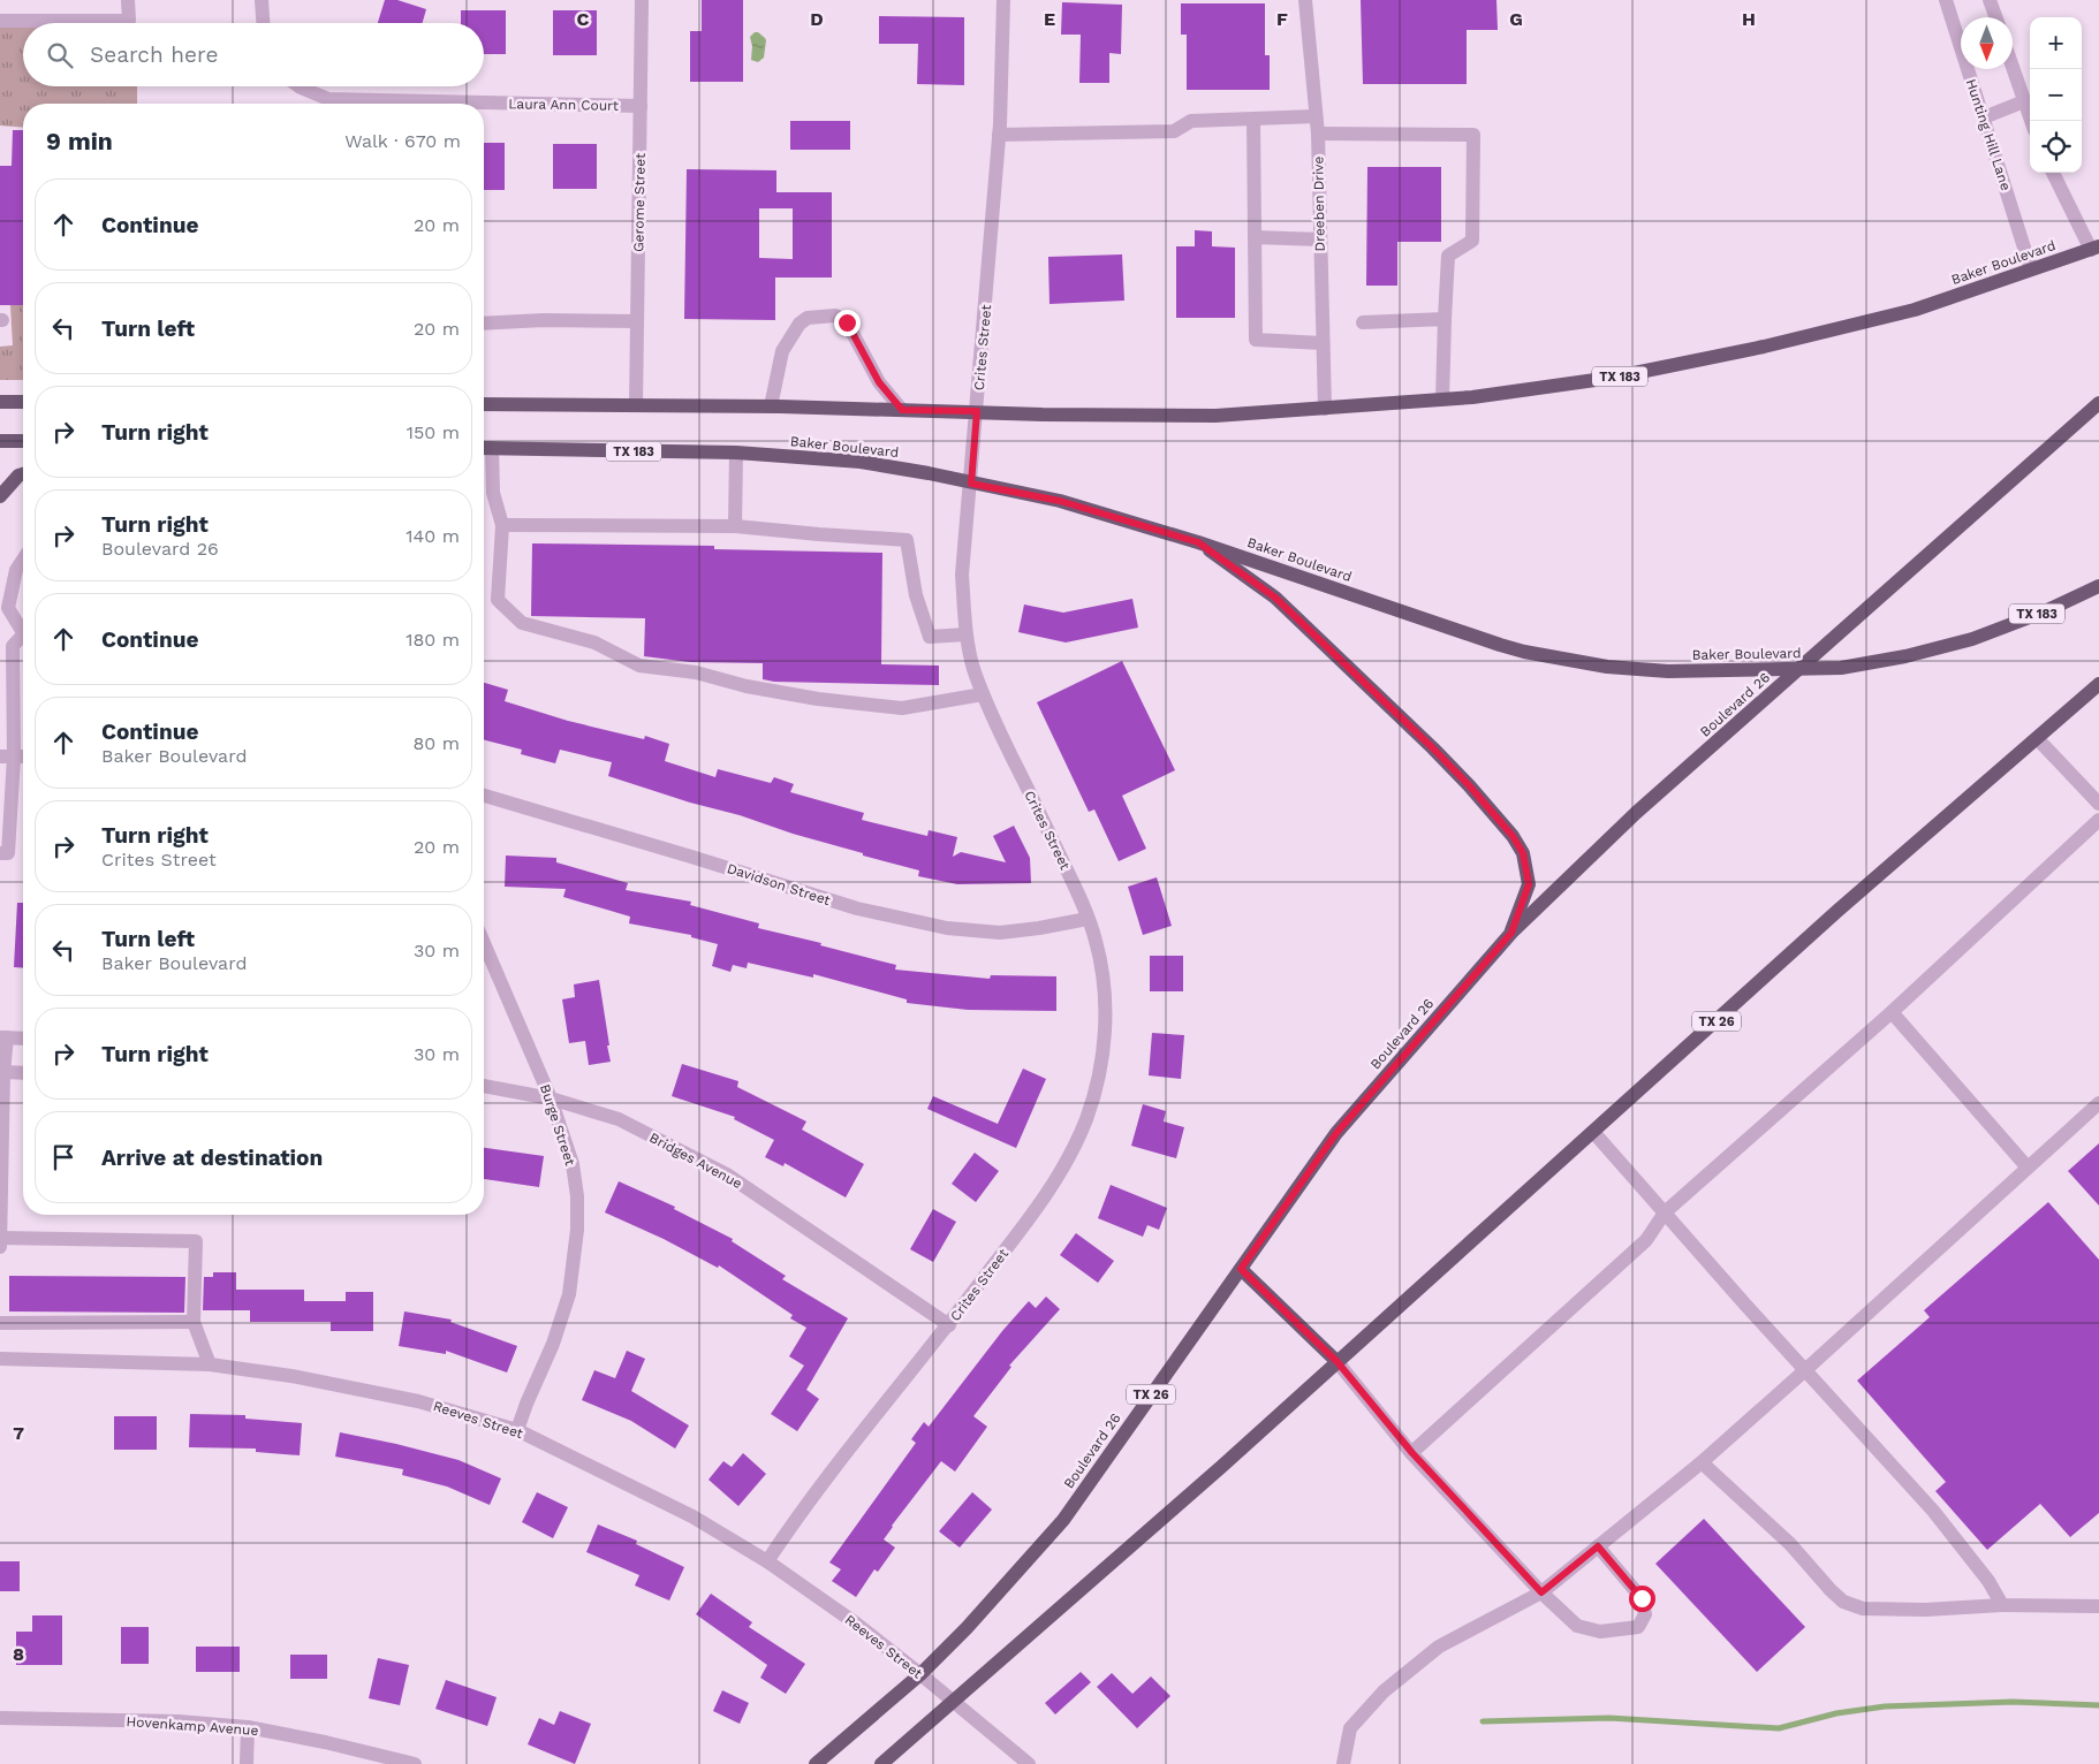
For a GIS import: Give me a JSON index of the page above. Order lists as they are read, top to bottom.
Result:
{
  "streets": {
    "main road": [
      "Baker Boulevard",
      "TX 183",
      "Boulevard 26",
      "TX 26"
    ],
    "street": [
      "Laura Ann Court",
      "Hunting Hill Lane",
      "Gerome Street",
      "Dreeben Drive",
      "Crites Street",
      "Davidson Street",
      "Burge Street",
      "Bridges Avenue",
      "Reeves Street",
      "Hovenkamp Avenue"
    ]
  },
  "crossings": [
    ["Laura Ann Court", "Gerome Street"],
    ["Hunting Hill Lane", "Baker Boulevard"],
    ["Gerome Street", "Baker Boulevard"],
    ["Dreeben Drive", "Baker Boulevard"],
    ["Baker Boulevard", "Crites Street"],
    ["Crites Street", "Davidson Street"],
    ["Crites Street", "Bridges Avenue"],
    ["Crites Street", "Reeves Street"],
    ["Boulevard 26", "Reeves Street"],
    ["TX 26", "Reeves Street"],
    ["Burge Street", "Bridges Avenue"],
    ["Burge Street", "Reeves Street"]
  ],
  "north": "bottom",
  "page": {
    "map_buttons": ["+", "−"],
    "search": "Search here",
    "heading": ["9 min", "Walk · 670 m"],
    "list": [
      ["Continue", "20 m"],
      ["Turn left", "20 m"],
      ["Turn right", "150 m"],
      ["Turn right", "Boulevard 26", "140 m"],
      ["Continue", "180 m"],
      ["Continue", "Baker Boulevard", "80 m"],
      ["Turn right", "Crites Street", "20 m"],
      ["Turn left", "Baker Boulevard", "30 m"],
      ["Turn right", "30 m"],
      "Arrive at destination"
    ]
  },
  "grid": {
    "columns": [
      "C",
      "D",
      "E",
      "F",
      "G",
      "H"
    ],
    "rows": ["7", "8"]
  }
}
